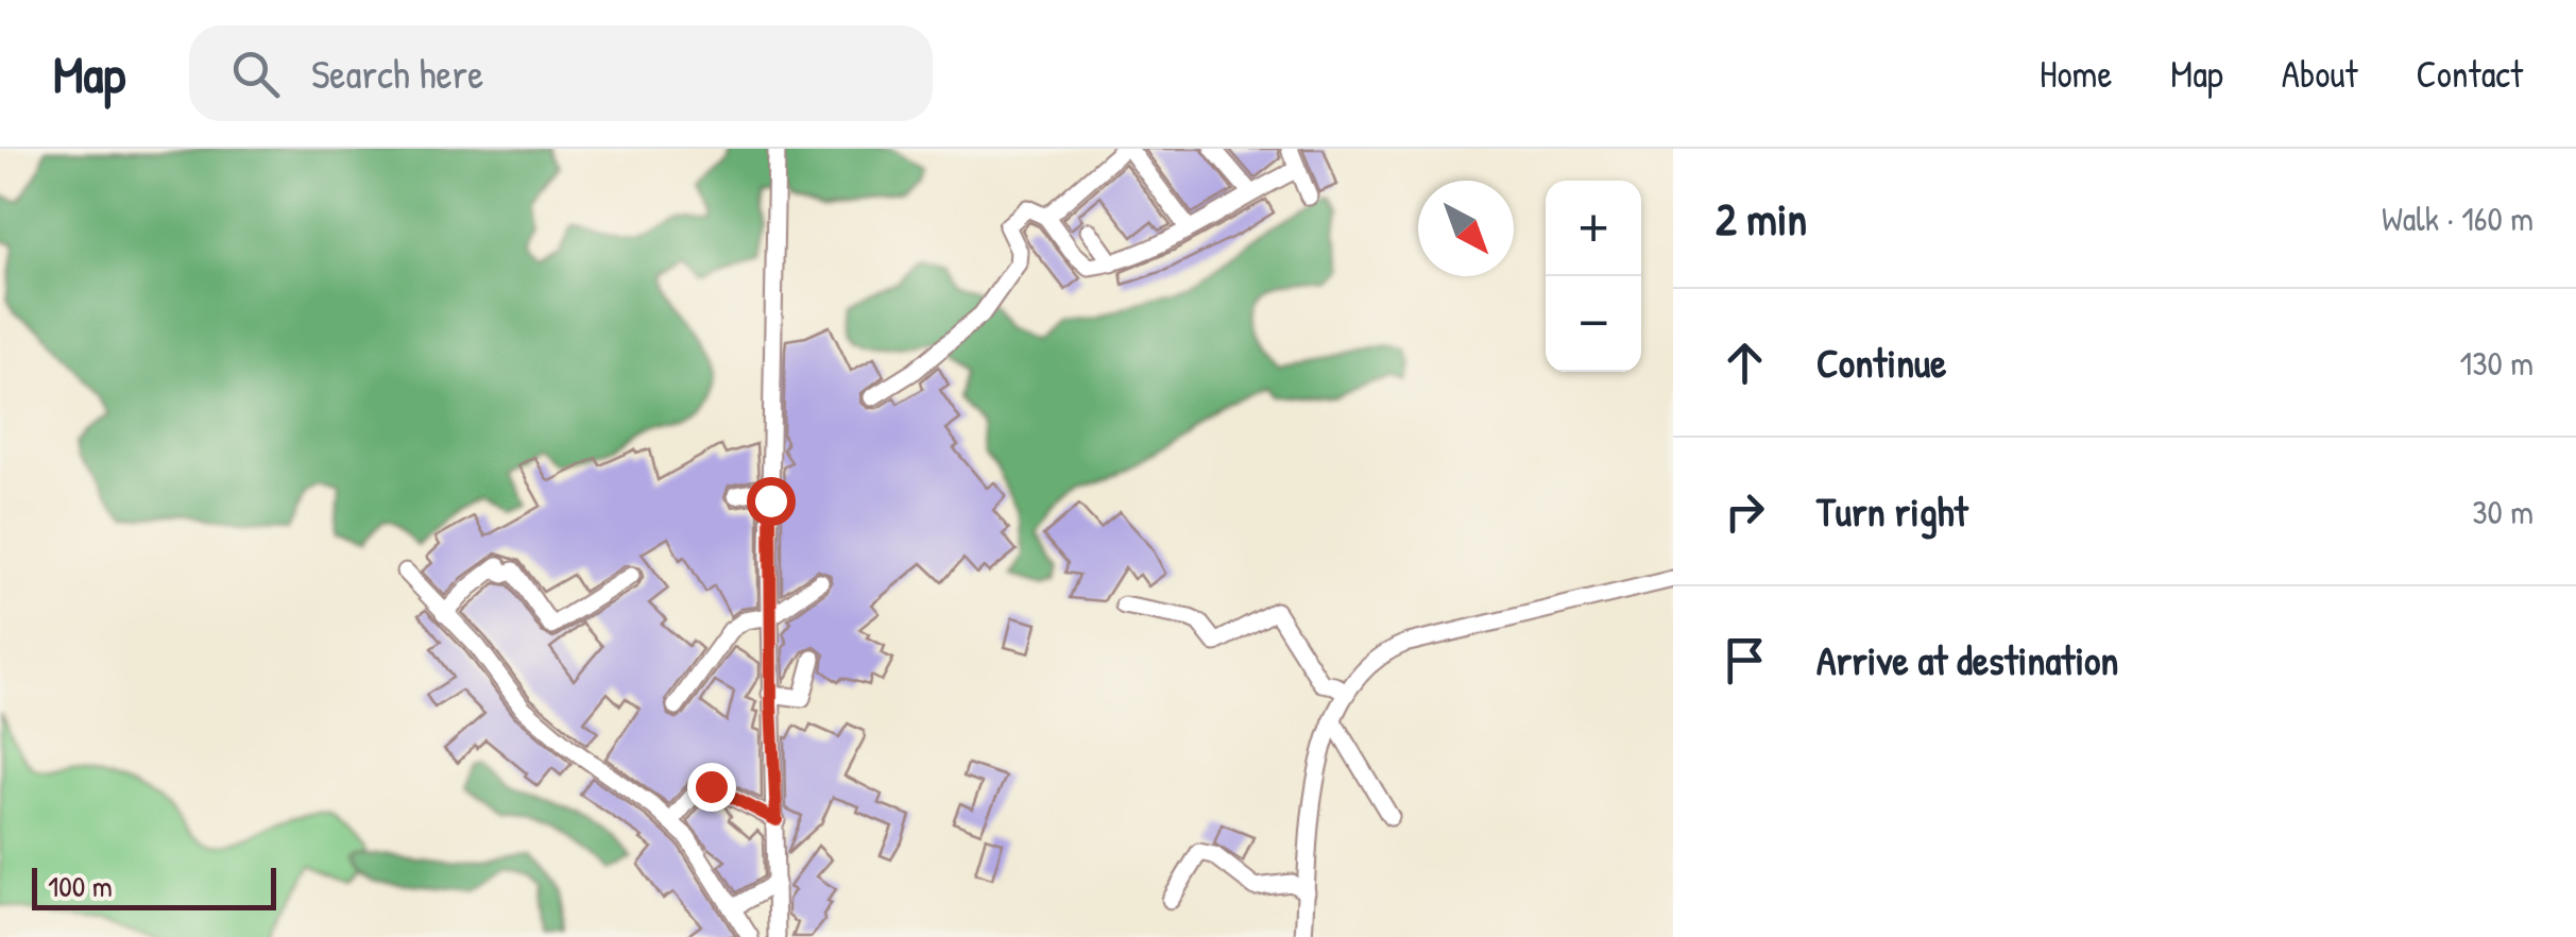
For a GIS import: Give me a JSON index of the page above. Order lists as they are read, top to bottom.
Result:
{
  "scale_bar": "100 m",
  "north": "bottom right",
  "page": {
    "header": "Map",
    "search": "Search here",
    "nav": [
      "Home",
      "Map",
      "About",
      "Contact"
    ],
    "heading": ["2 min", "Walk · 160 m"],
    "map_buttons": ["+", "−"],
    "list": [
      ["Continue", "130 m"],
      ["Turn right", "30 m"],
      "Arrive at destination"
    ],
    "scale": "100 m"
  }
}
